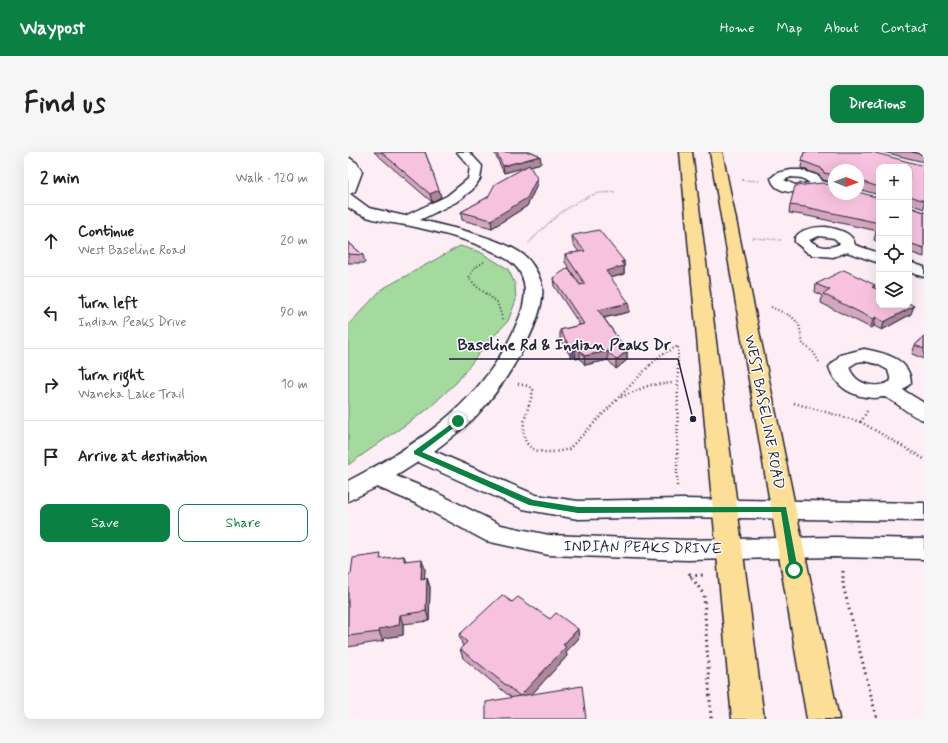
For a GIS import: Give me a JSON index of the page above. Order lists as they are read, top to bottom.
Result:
{
  "streets": {
    "main road": ["WEST BASELINE ROAD"],
    "street": ["INDIAN PEAKS DRIVE"]
  },
  "crossings": [
    ["WEST BASELINE ROAD", "INDIAN PEAKS DRIVE"]
  ],
  "places": ["Baseline Rd & Indian Peaks Dr"],
  "north": "right",
  "page": {
    "header": "Waypost",
    "nav": [
      "Home",
      "Map",
      "About",
      "Contact"
    ],
    "buttons": [
      "Directions",
      ["Save", "Share"]
    ],
    "title": "Find us",
    "heading": ["2 min", "Walk · 120 m"],
    "map_buttons": ["+", "−"],
    "list": [
      ["Continue", "West Baseline Road", "20 m"],
      ["Turn left", "Indian Peaks Drive", "90 m"],
      ["Turn right", "Waneka Lake Trail", "10 m"],
      "Arrive at destination"
    ]
  }
}
